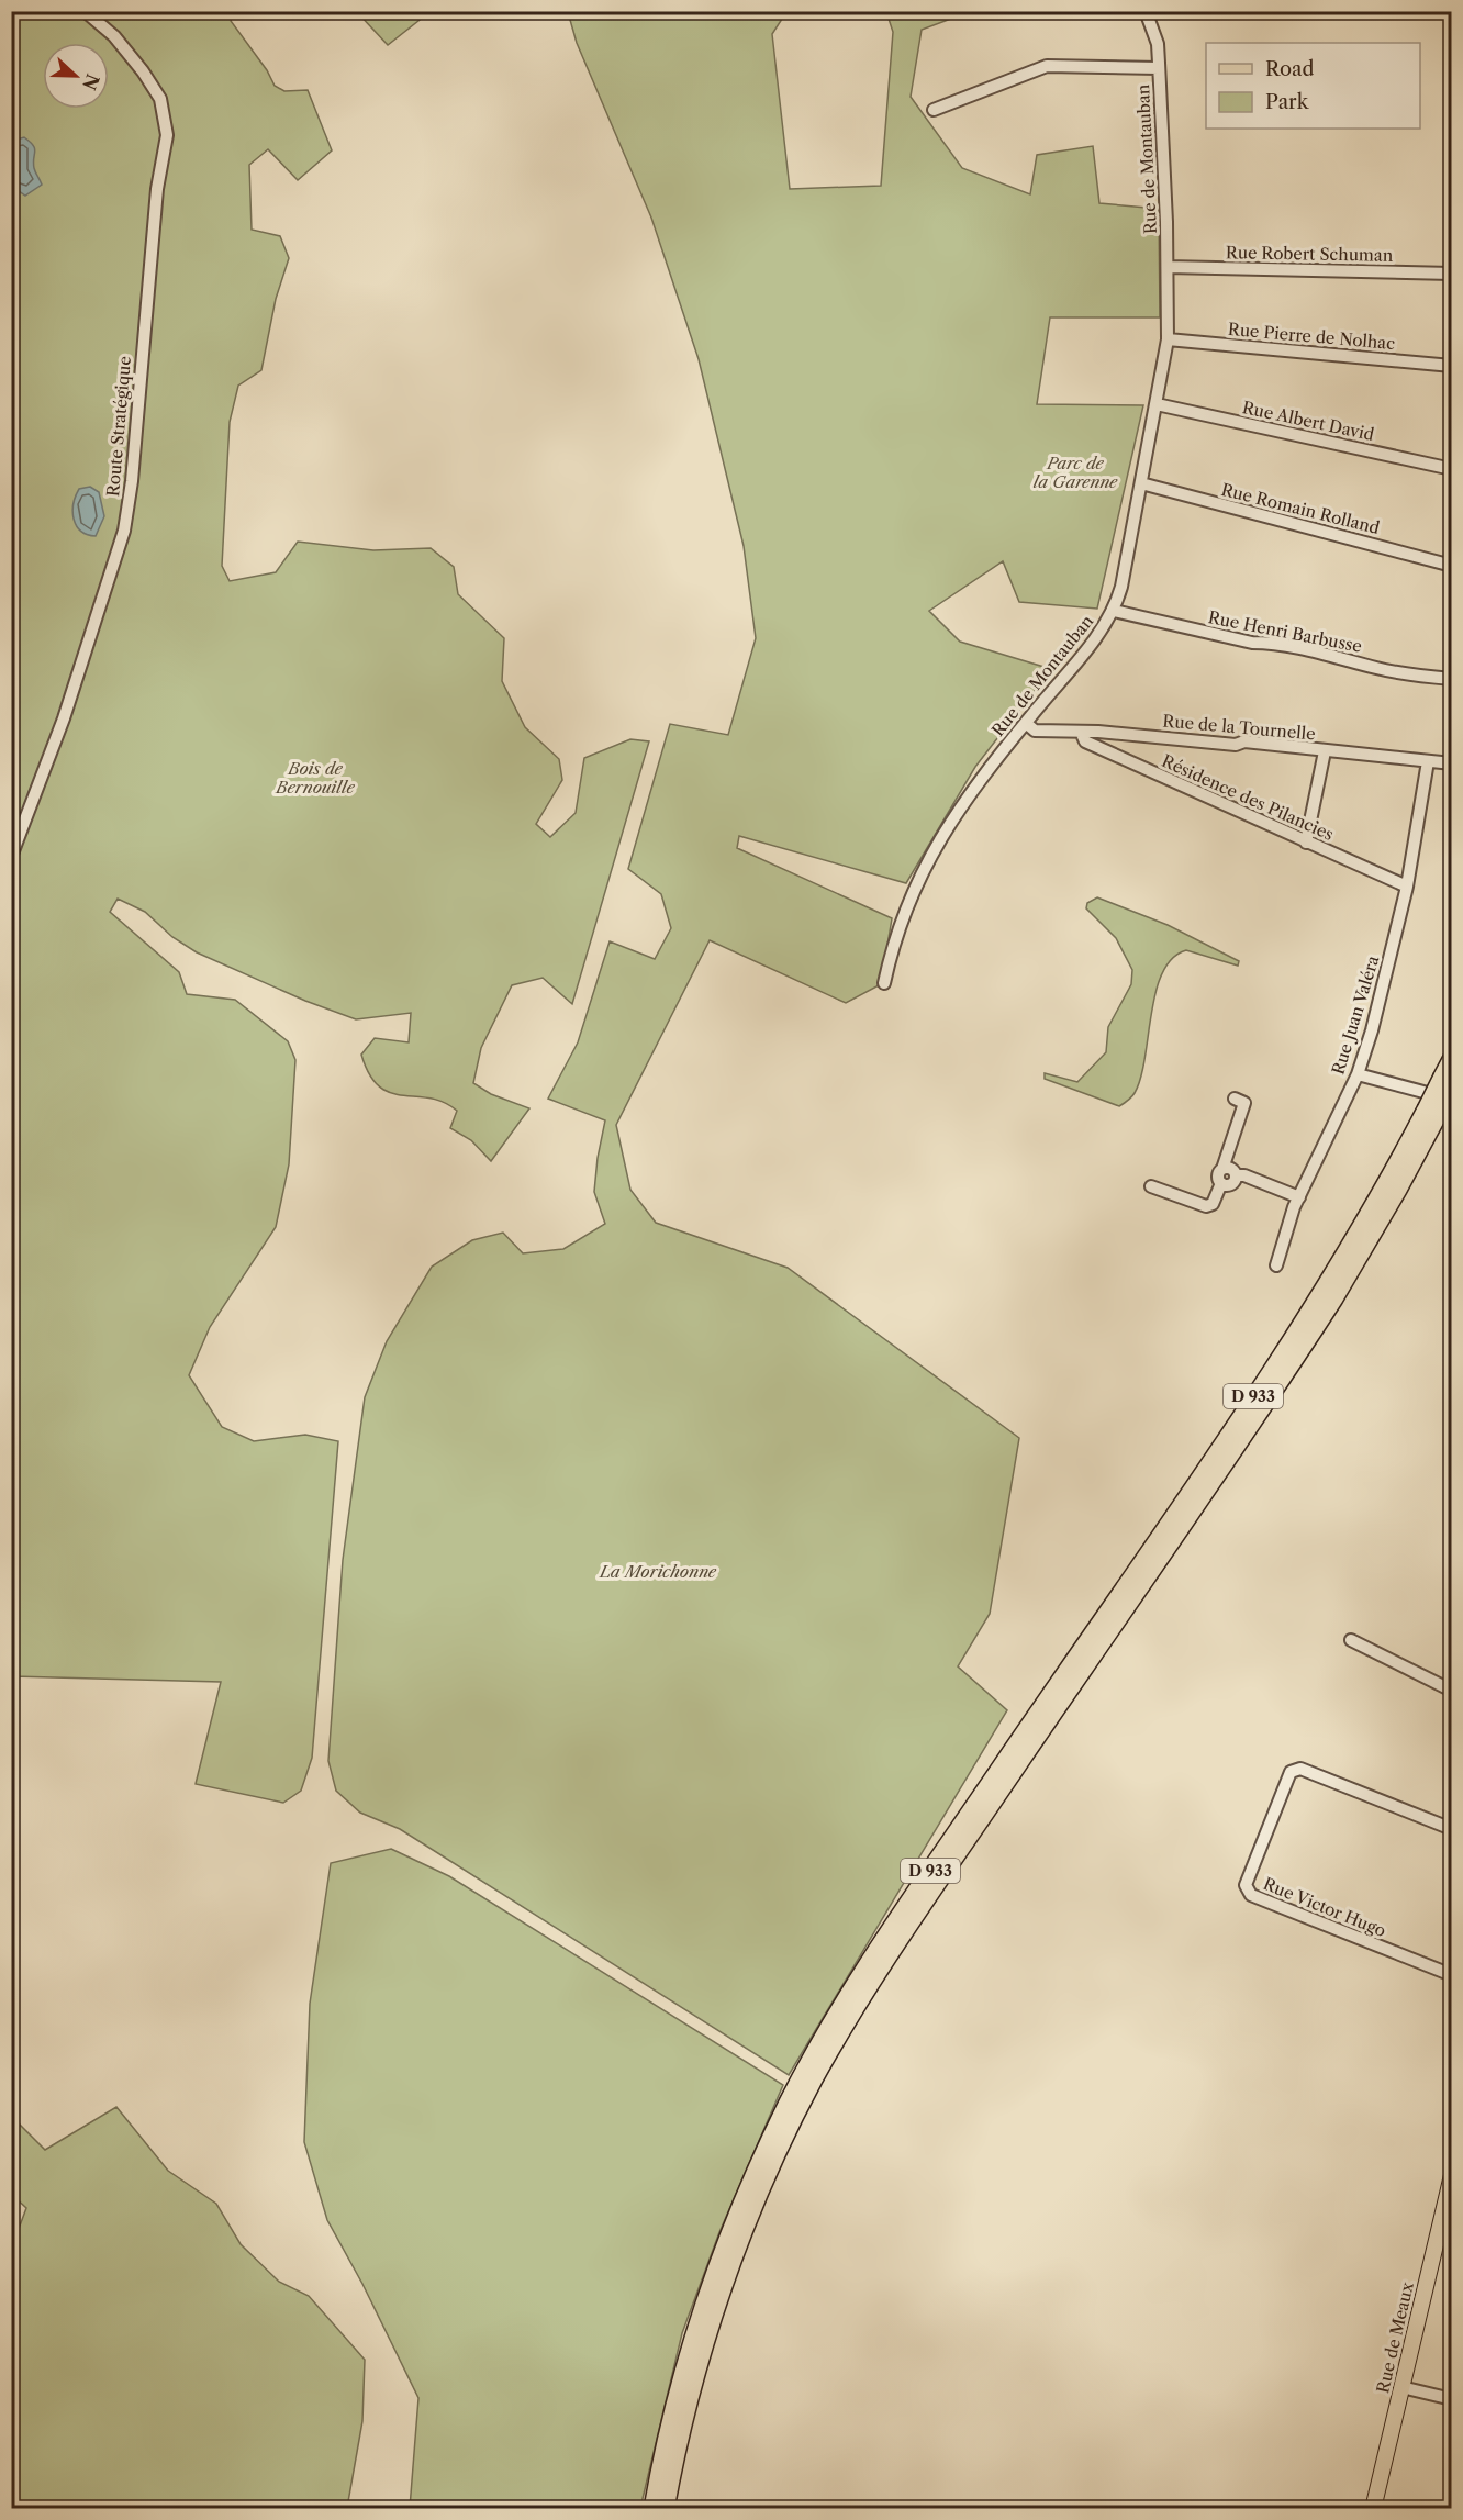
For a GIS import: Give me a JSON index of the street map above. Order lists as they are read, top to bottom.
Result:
{
  "streets": {
    "highway": ["D 933"],
    "main road": ["Rue de Meaux"],
    "street": [
      "Rue de Montauban",
      "Rue Robert Schuman",
      "Rue Pierre de Nolhac",
      "Rue Albert David",
      "Route Stratégique",
      "Rue Romain Rolland",
      "Rue Henri Barbusse",
      "Rue de la Tournelle",
      "Résidence des Pilancies",
      "Rue Juan Valéra",
      "Rue Victor Hugo"
    ]
  },
  "crossings": [
    ["Rue de Montauban", "Rue Robert Schuman"],
    ["Rue de Montauban", "Rue Pierre de Nolhac"],
    ["Rue de Montauban", "Rue Albert David"],
    ["Rue de Montauban", "Rue Romain Rolland"],
    ["Rue de Montauban", "Rue Henri Barbusse"],
    ["Rue de Montauban", "Rue de la Tournelle"],
    ["Rue de la Tournelle", "Résidence des Pilancies"],
    ["Rue de la Tournelle", "Rue Juan Valéra"],
    ["Résidence des Pilancies", "Rue Juan Valéra"]
  ],
  "parks": ["Parc de la Garenne", "Bois de Bernouille", "La Morichonne"],
  "legend": ["Road", "Park"],
  "north": "right"
}
